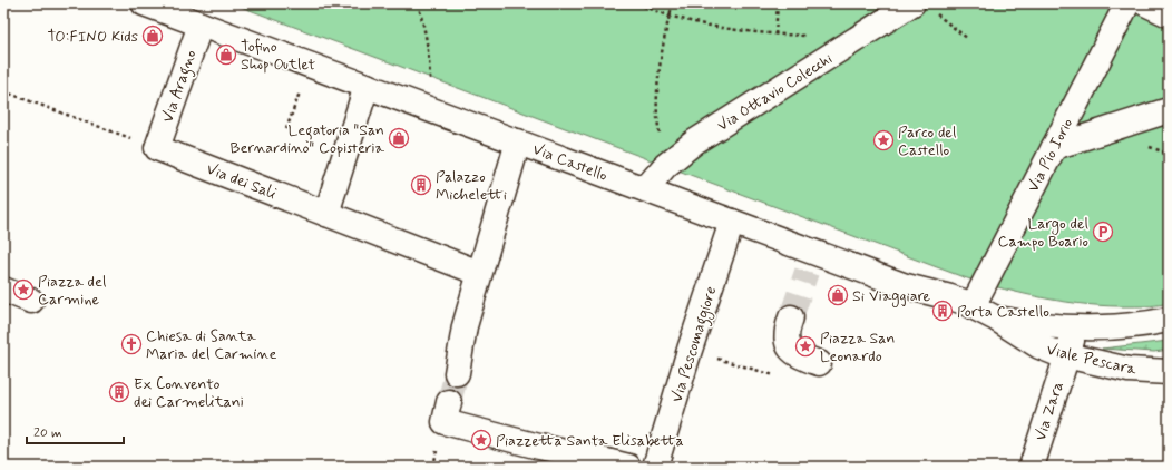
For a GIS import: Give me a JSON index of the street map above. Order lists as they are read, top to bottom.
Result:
{
  "streets": {
    "street": [
      "Via Aragno",
      "Via Ottavio Colecchi",
      "Via Pio Iorio",
      "Via Castello",
      "Via dei Sali",
      "Via Pescomaggiore",
      "Viale Pescara",
      "Via Zara"
    ]
  },
  "crossings": [
    ["Via Aragno", "Via Castello"],
    ["Via Aragno", "Via dei Sali"],
    ["Via Ottavio Colecchi", "Via Castello"],
    ["Via Pio Iorio", "Via Castello"],
    ["Via Castello", "Via Pescomaggiore"],
    ["Via Castello", "Viale Pescara"],
    ["Viale Pescara", "Via Zara"]
  ],
  "places": {
    "shop": [
      "TO:FINO Kids",
      "Tofino Shop Outlet",
      "Legatoria \"San Bernardino\" Copisteria",
      "Si Viaggiare"
    ],
    "place": [
      "Parco del Castello",
      "Piazza del Carmine",
      "Piazza San Leonardo",
      "Piazzetta Santa Elisabetta"
    ],
    "building": ["Palazzo Micheletti", "Porta Castello", "Ex Convento dei Carmelitani"],
    "parking": ["Largo del Campo Boario"],
    "church": ["Chiesa di Santa Maria del Carmine"]
  },
  "scale_bar": "20 m"
}
